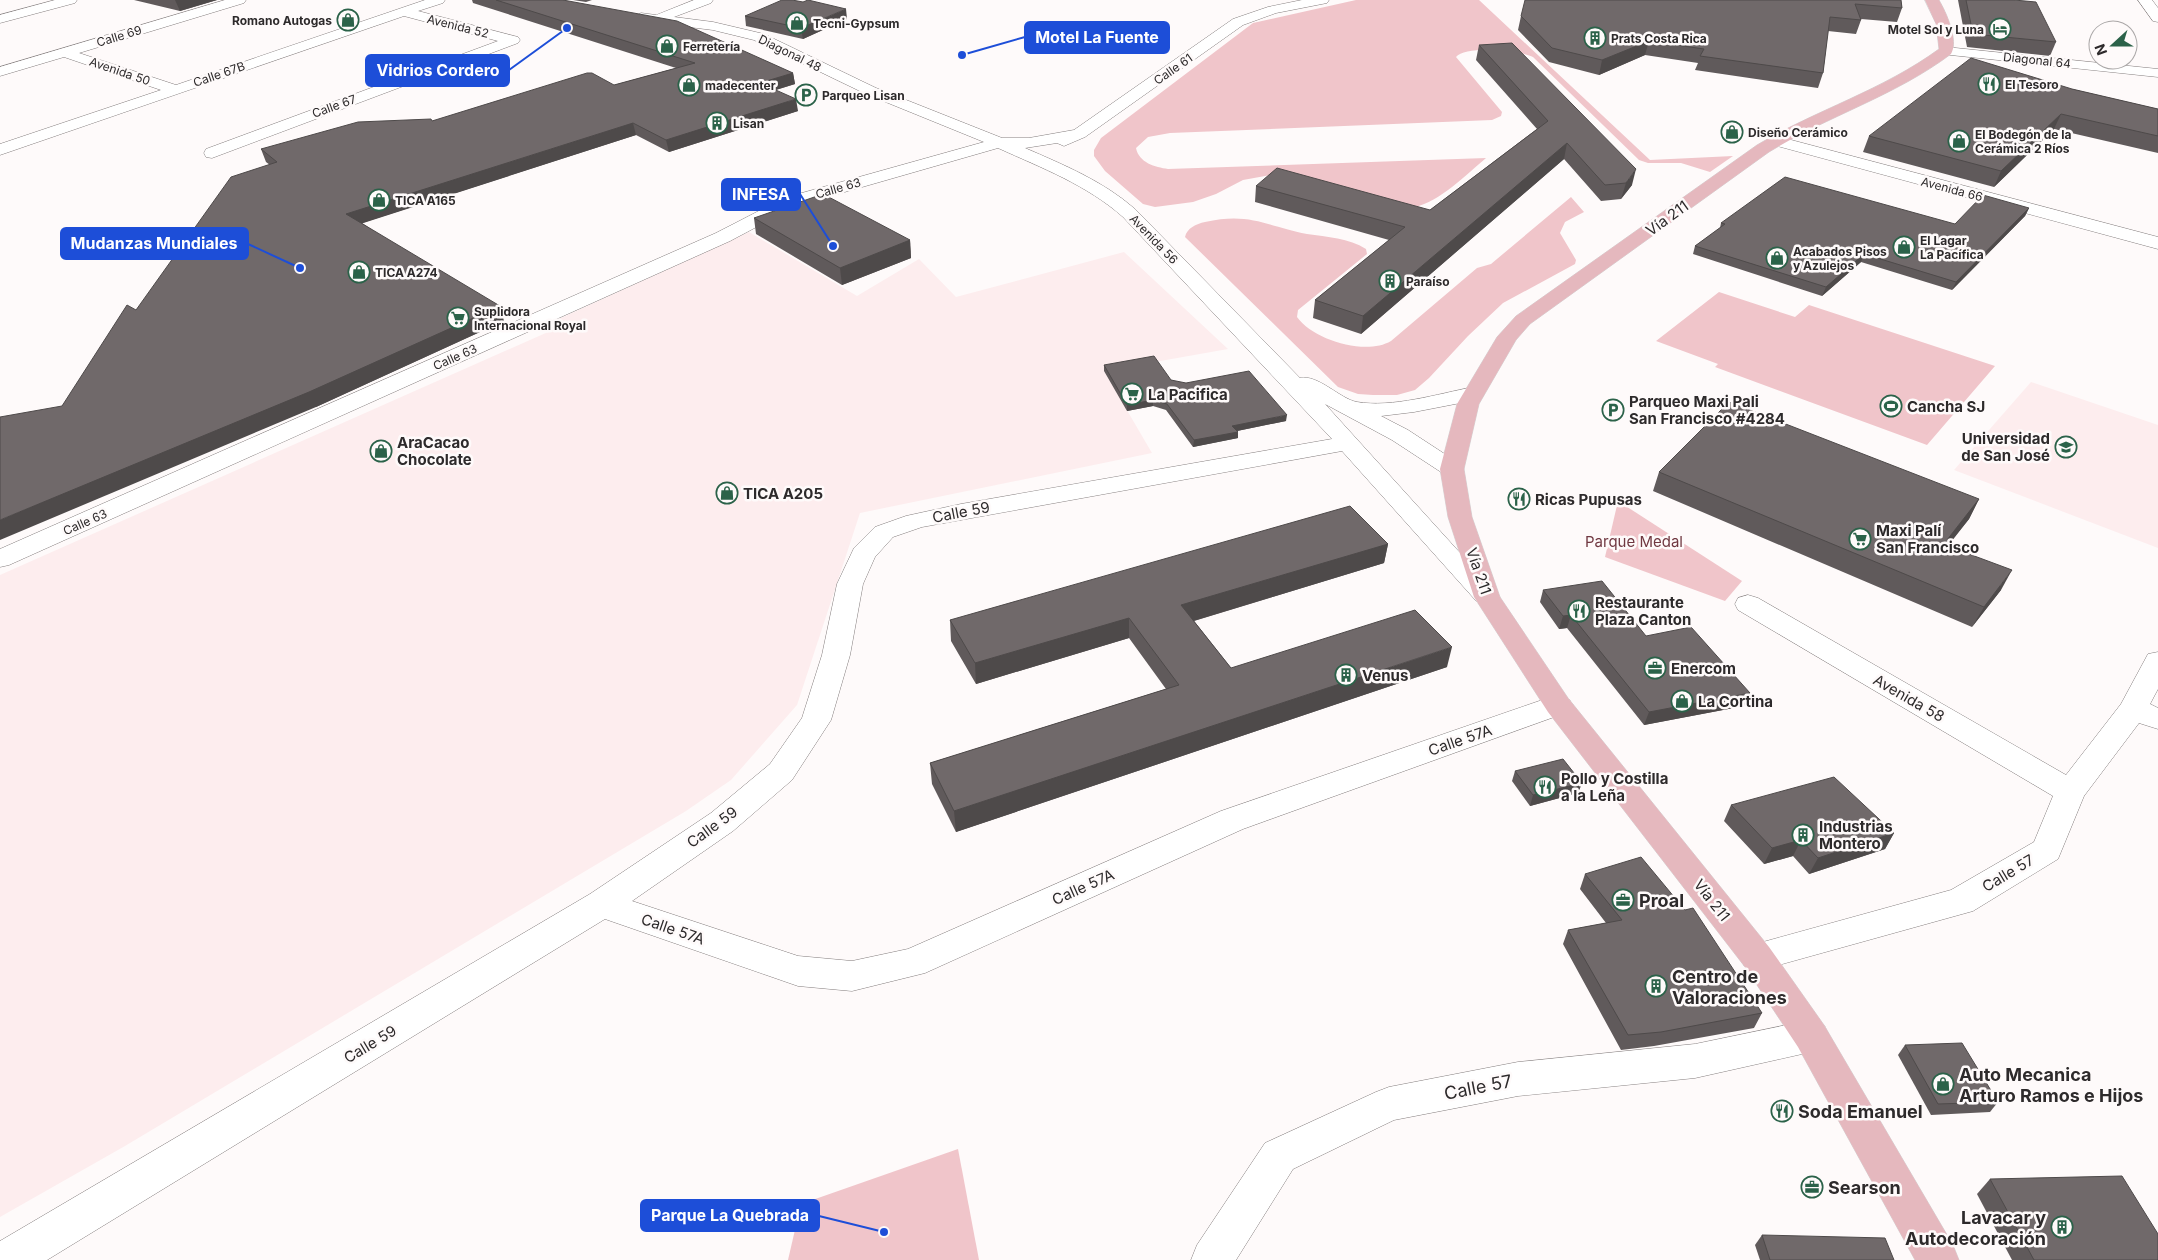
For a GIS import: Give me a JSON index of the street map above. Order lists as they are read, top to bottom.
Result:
{
  "streets": {
    "main road": ["Vía 211"],
    "street": [
      "Avenida 52",
      "Calle 69",
      "Diagonal 48",
      "Diagonal 64",
      "Calle 61",
      "Avenida 50",
      "Calle 67B",
      "Calle 67",
      "Calle 63",
      "Avenida 66",
      "Avenida 56",
      "Calle 59",
      "Avenida 58",
      "Calle 57A",
      "Calle 57"
    ]
  },
  "crossings": [
    ["Avenida 52", "Calle 67B"],
    ["Avenida 52", "Calle 67"],
    ["Calle 69", "Avenida 50"],
    ["Diagonal 48", "Calle 63"],
    ["Diagonal 48", "Avenida 56"],
    ["Diagonal 64", "Vía 211"],
    ["Calle 61", "Avenida 56"],
    ["Avenida 50", "Calle 67B"],
    ["Calle 63", "Avenida 56"],
    ["Avenida 66", "Vía 211"],
    ["Vía 211", "Avenida 56"],
    ["Vía 211", "Calle 57A"],
    ["Vía 211", "Calle 57"],
    ["Avenida 56", "Calle 59"],
    ["Calle 59", "Calle 57A"],
    ["Avenida 58", "Calle 57"]
  ],
  "parks": ["Parque Medal"],
  "places": {
    "shop": [
      "Romano Autogas",
      "Tecni-Gypsum",
      "Ferretería",
      "madecenter",
      "Diseño Cerámico",
      "El Bodegón de la Cerámica 2 Ríos",
      "TICA A165",
      "El Lagar La Pacífica",
      "Acabados Pisos y Azulejos",
      "TICA A274",
      "AraCacao Chocolate",
      "TICA A205",
      "La Cortina",
      "Auto Mecanica Arturo Ramos e Hijos"
    ],
    "other": [
      "Vidrios Cordero",
      "Motel La Fuente",
      "INFESA",
      "Mudanzas Mundiales",
      "Parque La Quebrada"
    ],
    "hotel": ["Motel Sol y Luna"],
    "building": [
      "Prats Costa Rica",
      "Lisan",
      "Paraíso",
      "Venus",
      "Industrias Montero",
      "Centro de Valoraciones",
      "Lavacar y Autodecoración"
    ],
    "restaurant": [
      "El Tesoro",
      "Ricas Pupusas",
      "Restaurante Plaza Canton",
      "Pollo y Costilla a la Leña",
      "Soda Emanuel"
    ],
    "parking": ["Parqueo Lisan", "Parqueo Maxi Pali San Francisco #4284"],
    "supermarket": ["Suplidora Internacional Royal", "La Pacifica", "Maxi Palí San Francisco"],
    "sports": ["Cancha SJ"],
    "school or university": ["Universidad de San José"],
    "office": ["Enercom", "Proal", "Searson"]
  },
  "north": "left"
}
